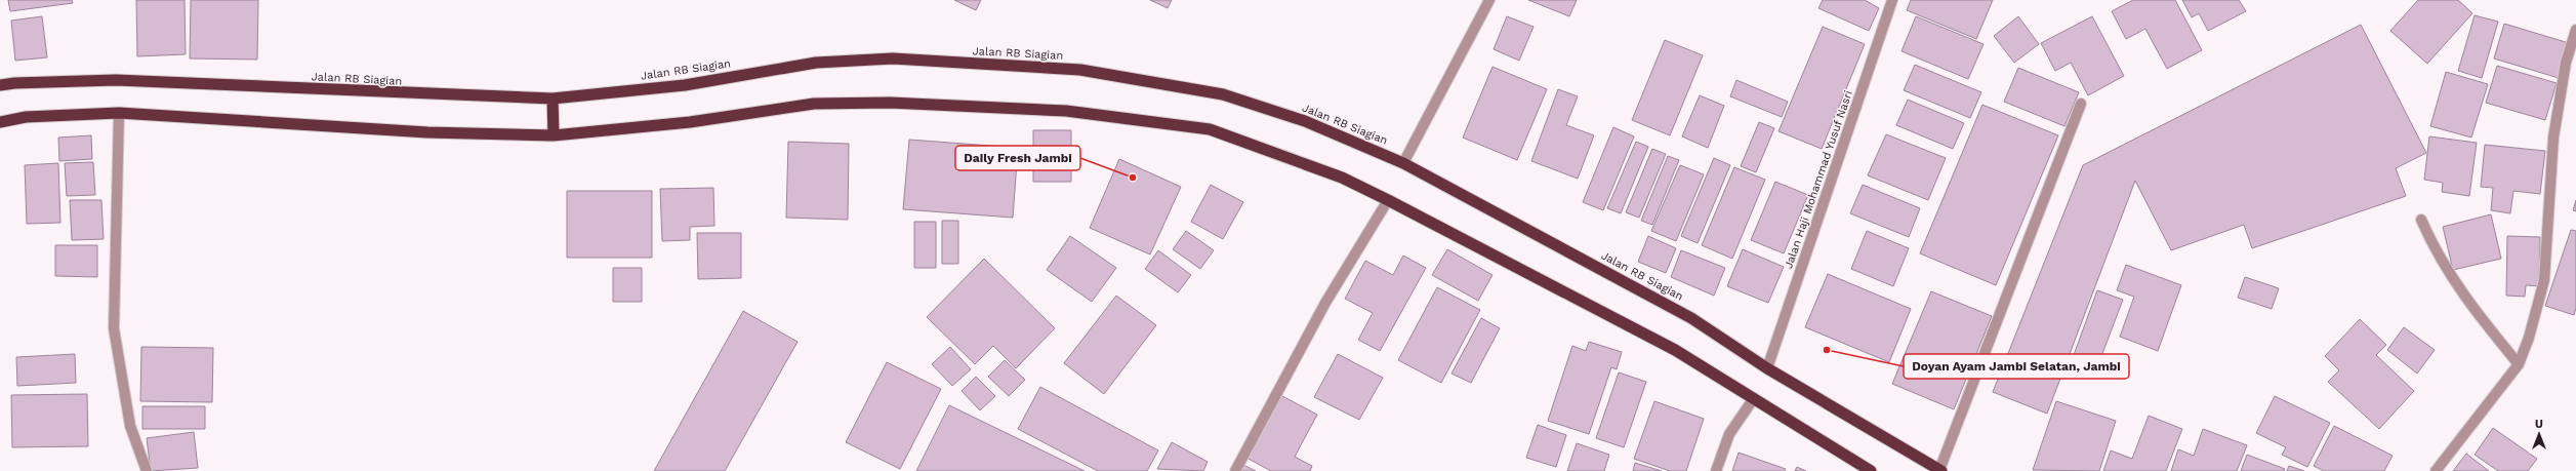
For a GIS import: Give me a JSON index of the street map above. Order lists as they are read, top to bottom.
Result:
{
  "streets": {
    "highway": ["Jalan RB Siagian"],
    "street": ["Jalan Haji Mohammad Yusuf Nasri"]
  },
  "crossings": [
    ["Jalan RB Siagian", "Jalan Haji Mohammad Yusuf Nasri"]
  ],
  "places": ["Daily Fresh Jambi", "Doyan Ayam Jambi Selatan, Jambi"],
  "north": "top"
}
